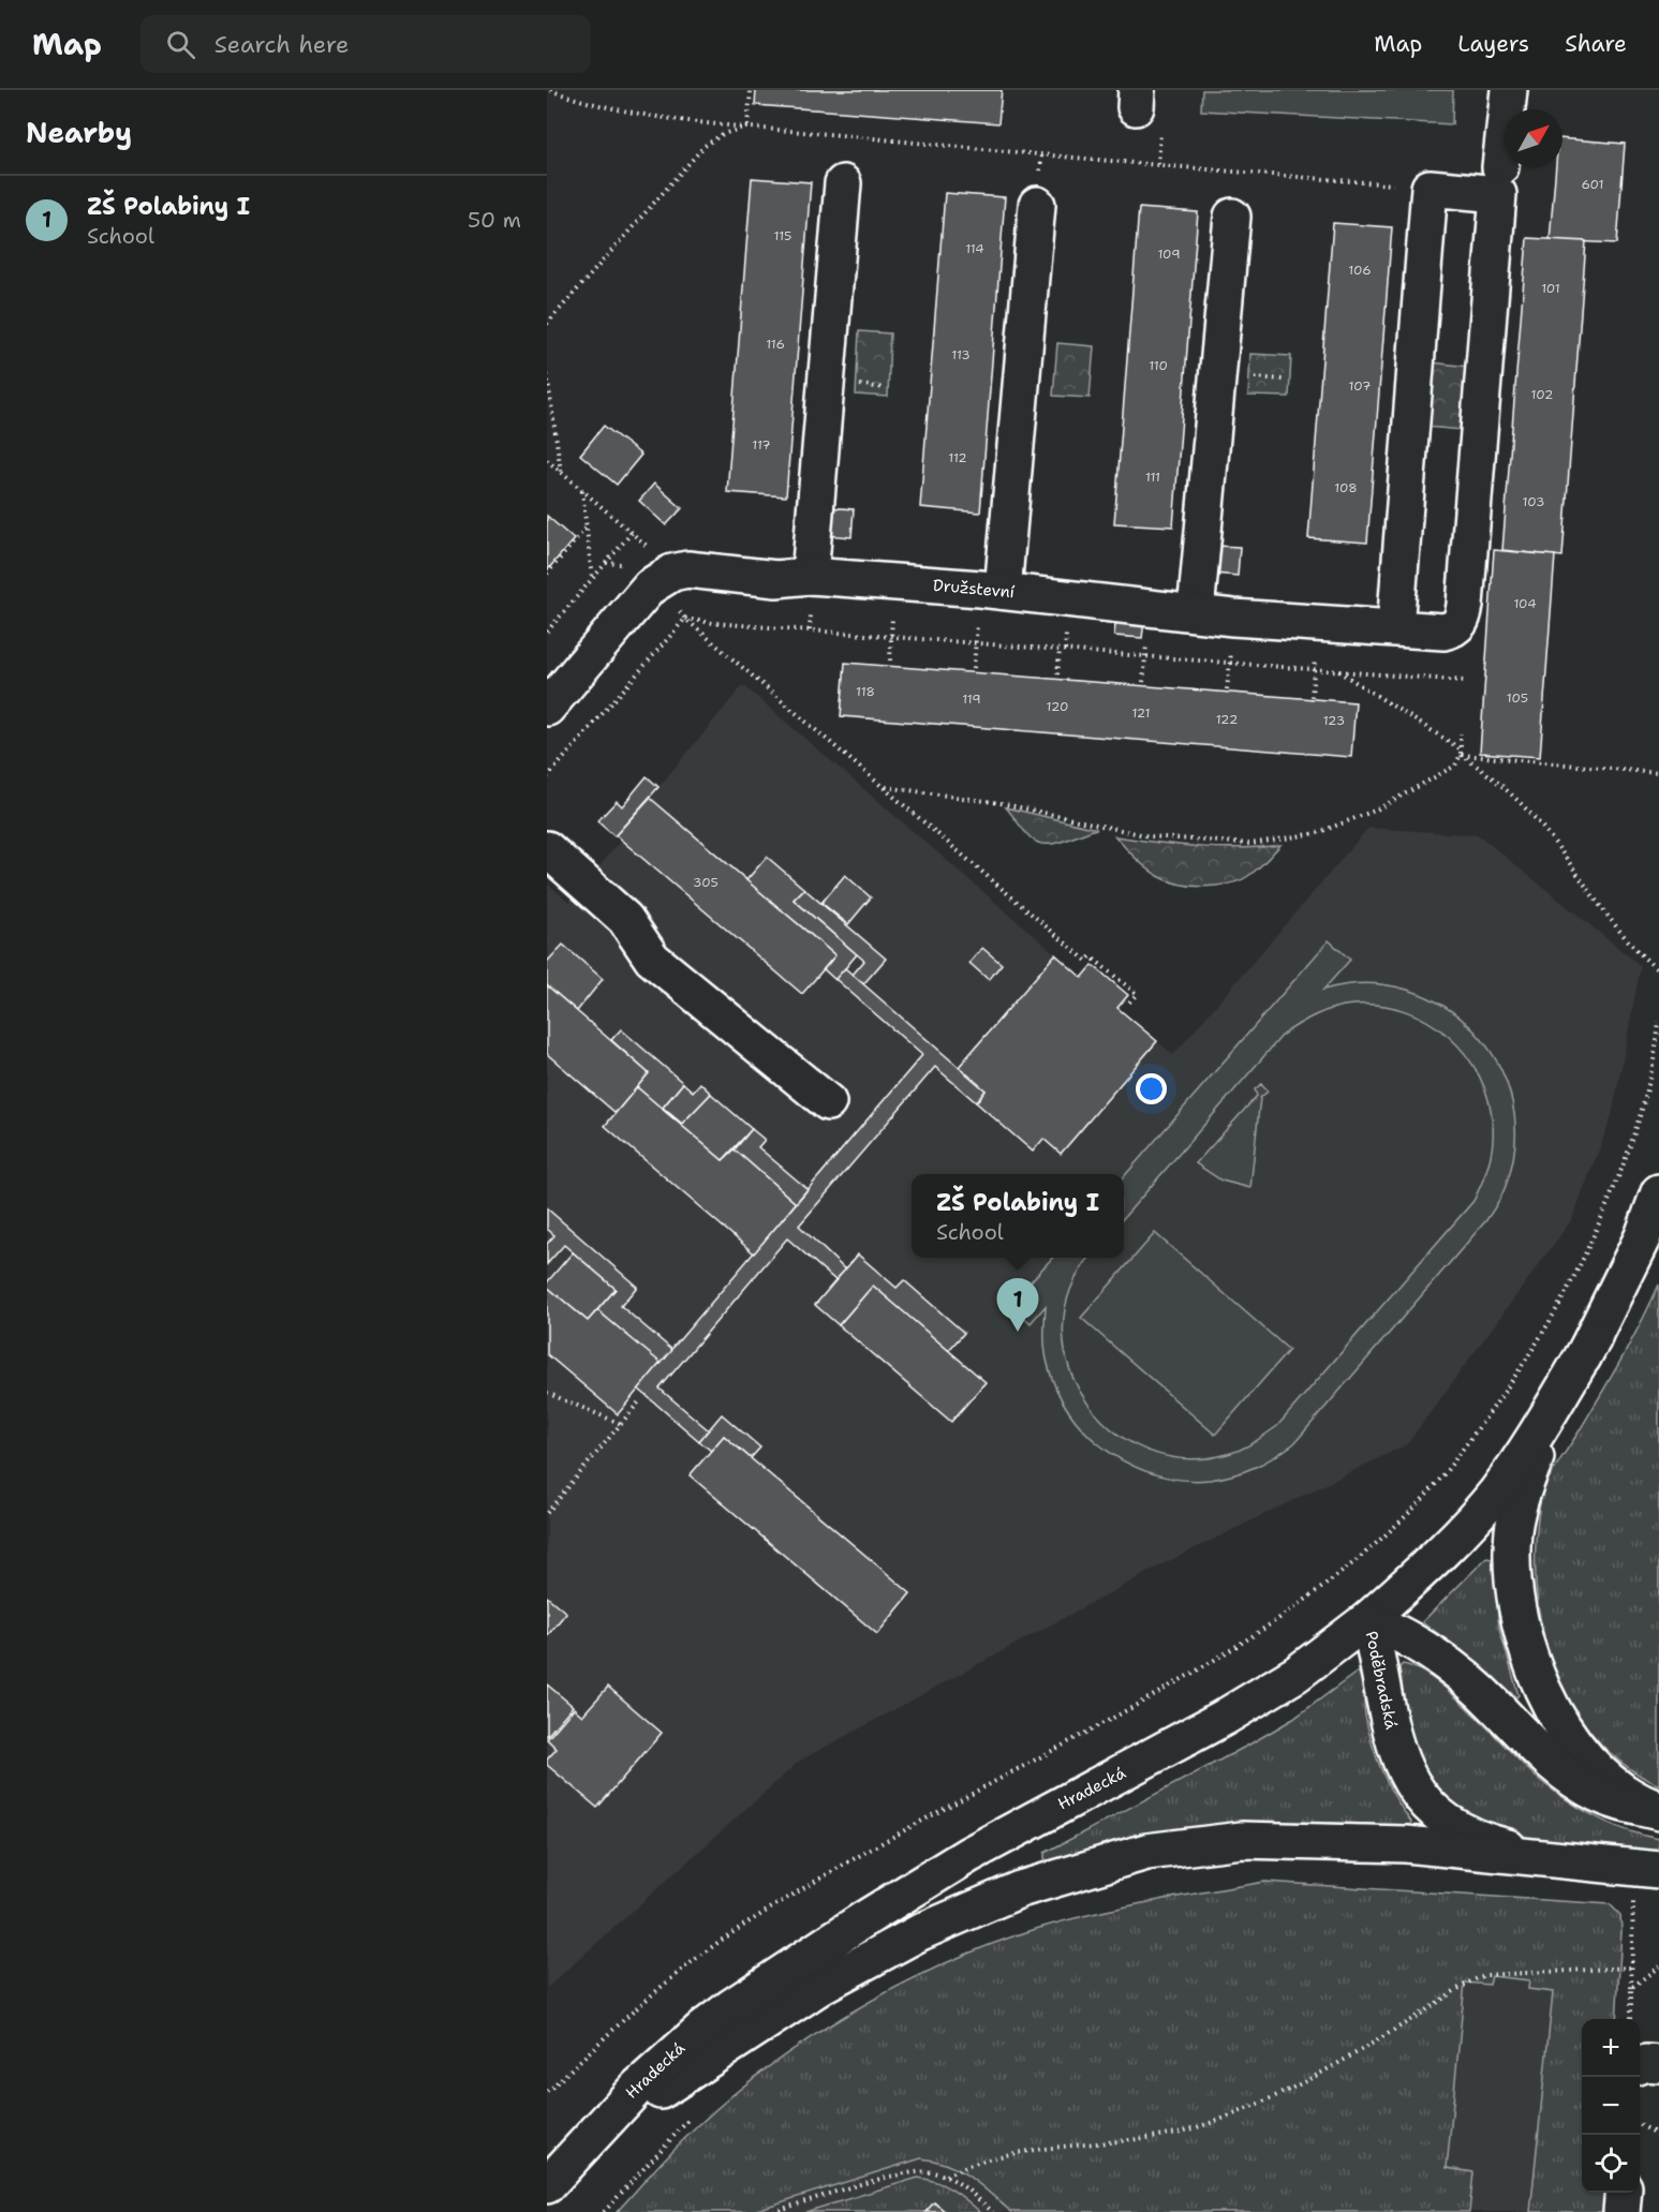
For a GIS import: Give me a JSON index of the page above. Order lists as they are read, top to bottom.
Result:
{
  "streets": {
    "street": ["Družstevní", "Poděbradská", "Hradecká"]
  },
  "crossings": [
    ["Poděbradská", "Hradecká"]
  ],
  "house_numbers": [
    "601",
    "115",
    "114",
    "109",
    "106",
    "101",
    "116",
    "113",
    "110",
    "107",
    "102",
    "117",
    "112",
    "111",
    "108",
    "103",
    "104",
    "118",
    "105",
    "119",
    "120",
    "121",
    "122",
    "123",
    "305"
  ],
  "north": "top right",
  "page": {
    "header": "Map",
    "search": "Search here",
    "nav": ["Map", "Layers", "Share"],
    "heading": "Nearby",
    "list": [
      {
        "mark": "1",
        "name": "ZŠ Polabiny I",
        "note": "School",
        "value": "50 m"
      }
    ],
    "popup": ["ZŠ Polabiny I", "School"],
    "pins": "1",
    "map_buttons": ["+", "−"]
  }
}
